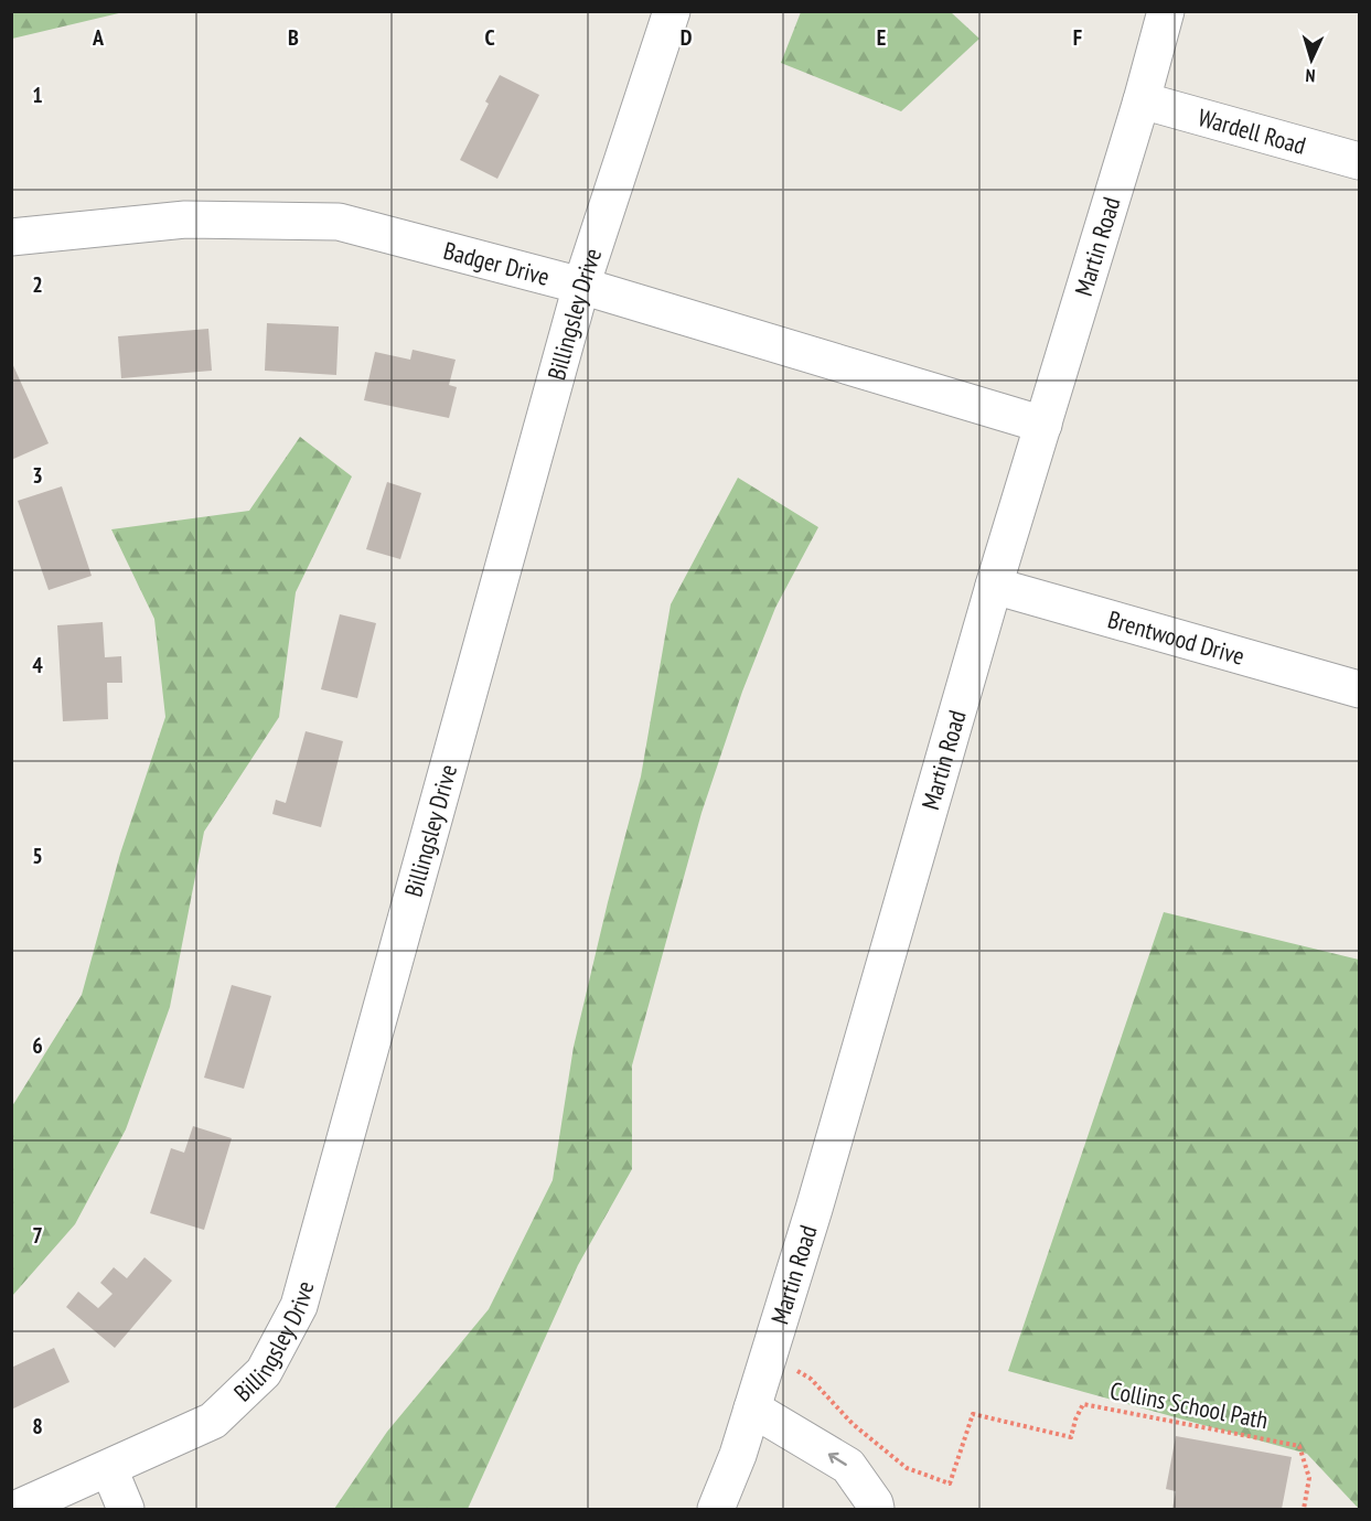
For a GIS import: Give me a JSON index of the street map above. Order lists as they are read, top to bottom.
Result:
{
  "streets": {
    "street": [
      "Wardell Road",
      "Martin Road",
      "Badger Drive",
      "Billingsley Drive",
      "Brentwood Drive"
    ],
    "path": ["Collins School Path"]
  },
  "crossings": [
    ["Wardell Road", "Martin Road"],
    ["Martin Road", "Badger Drive"],
    ["Martin Road", "Brentwood Drive"],
    ["Martin Road", "Collins School Path"],
    ["Badger Drive", "Billingsley Drive"]
  ],
  "north": "bottom",
  "grid": {
    "columns": [
      "A",
      "B",
      "C",
      "D",
      "E",
      "F"
    ],
    "rows": [
      "1",
      "2",
      "3",
      "4",
      "5",
      "6",
      "7",
      "8"
    ]
  }
}
